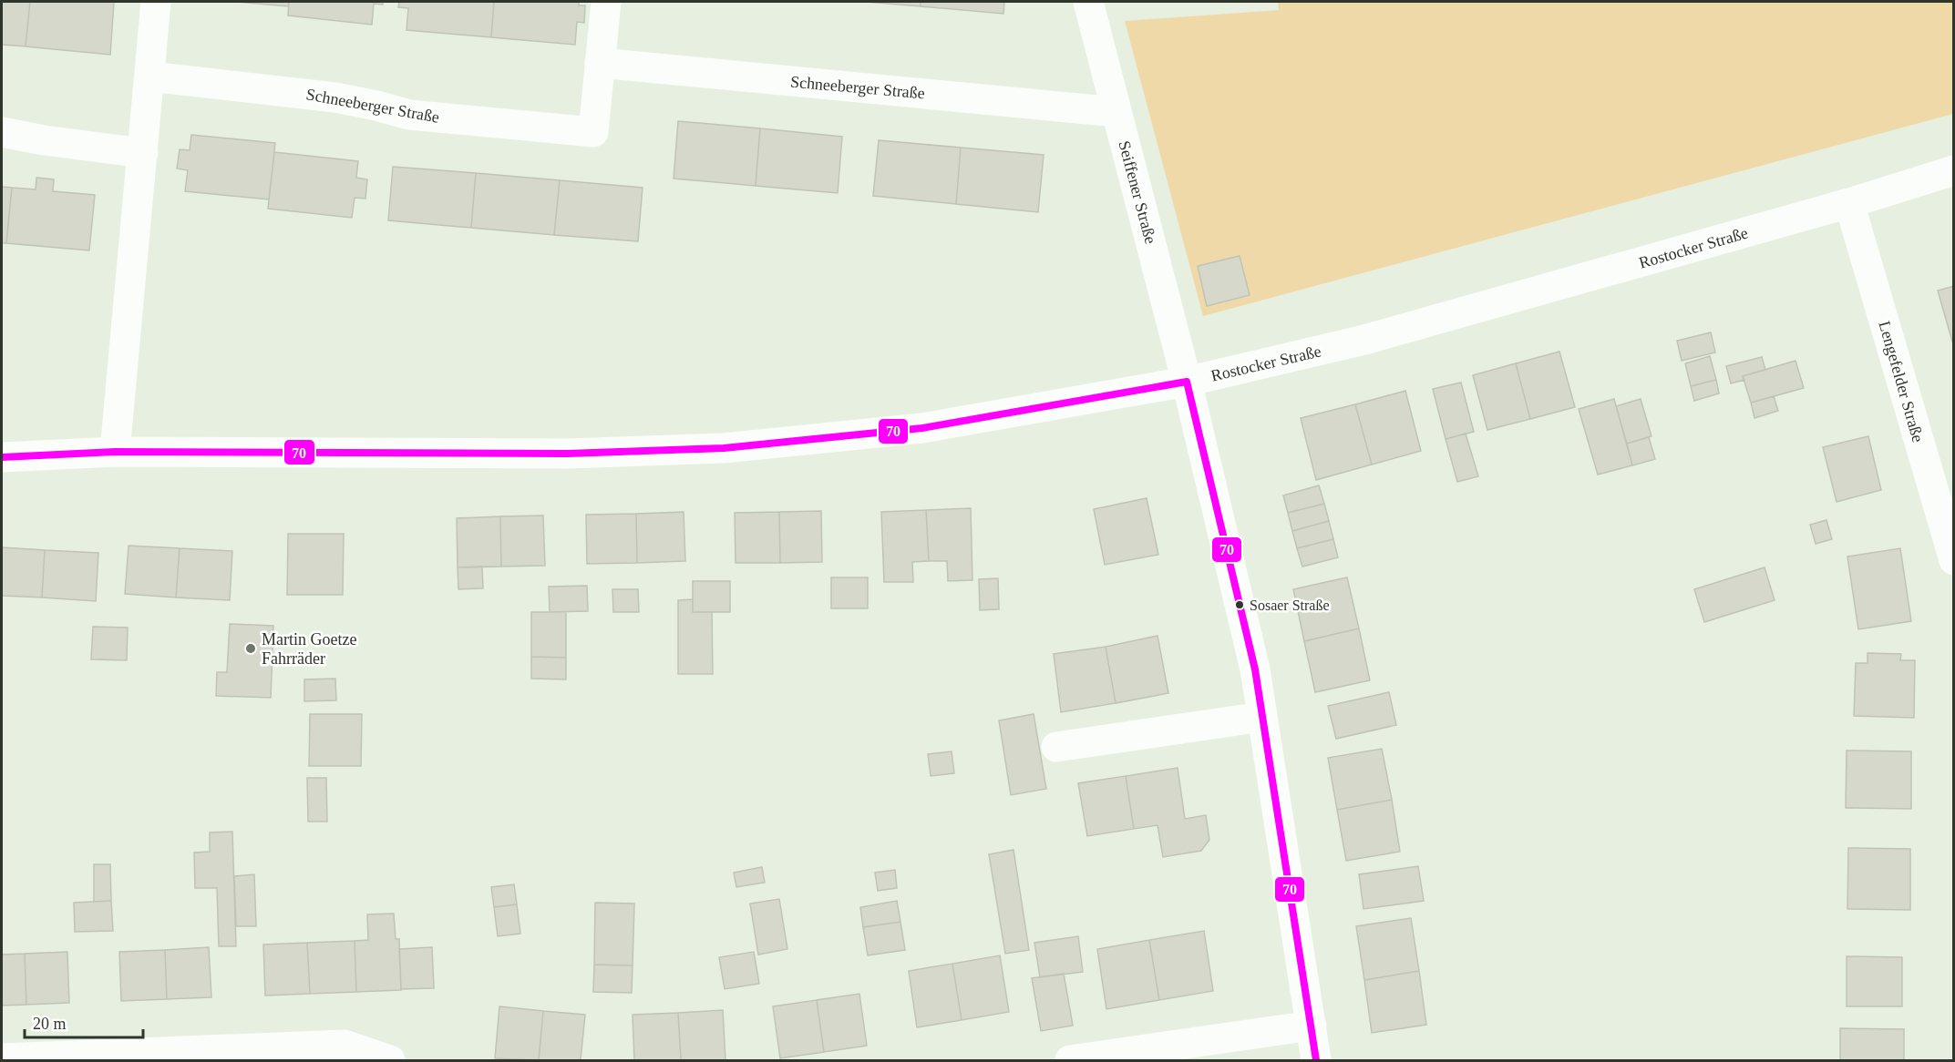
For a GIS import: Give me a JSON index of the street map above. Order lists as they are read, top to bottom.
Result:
{
  "streets": {
    "street": [
      "Schneeberger Straße",
      "Seiffener Straße",
      "Rostocker Straße",
      "Lengefelder Straße"
    ]
  },
  "crossings": [
    ["Schneeberger Straße", "Seiffener Straße"],
    ["Seiffener Straße", "Rostocker Straße"],
    ["Rostocker Straße", "Lengefelder Straße"]
  ],
  "places": ["Sosaer Straße", "Martin Goetze Fahrräder"],
  "lines": ["transit line 70"],
  "scale_bar": "20 m"
}
